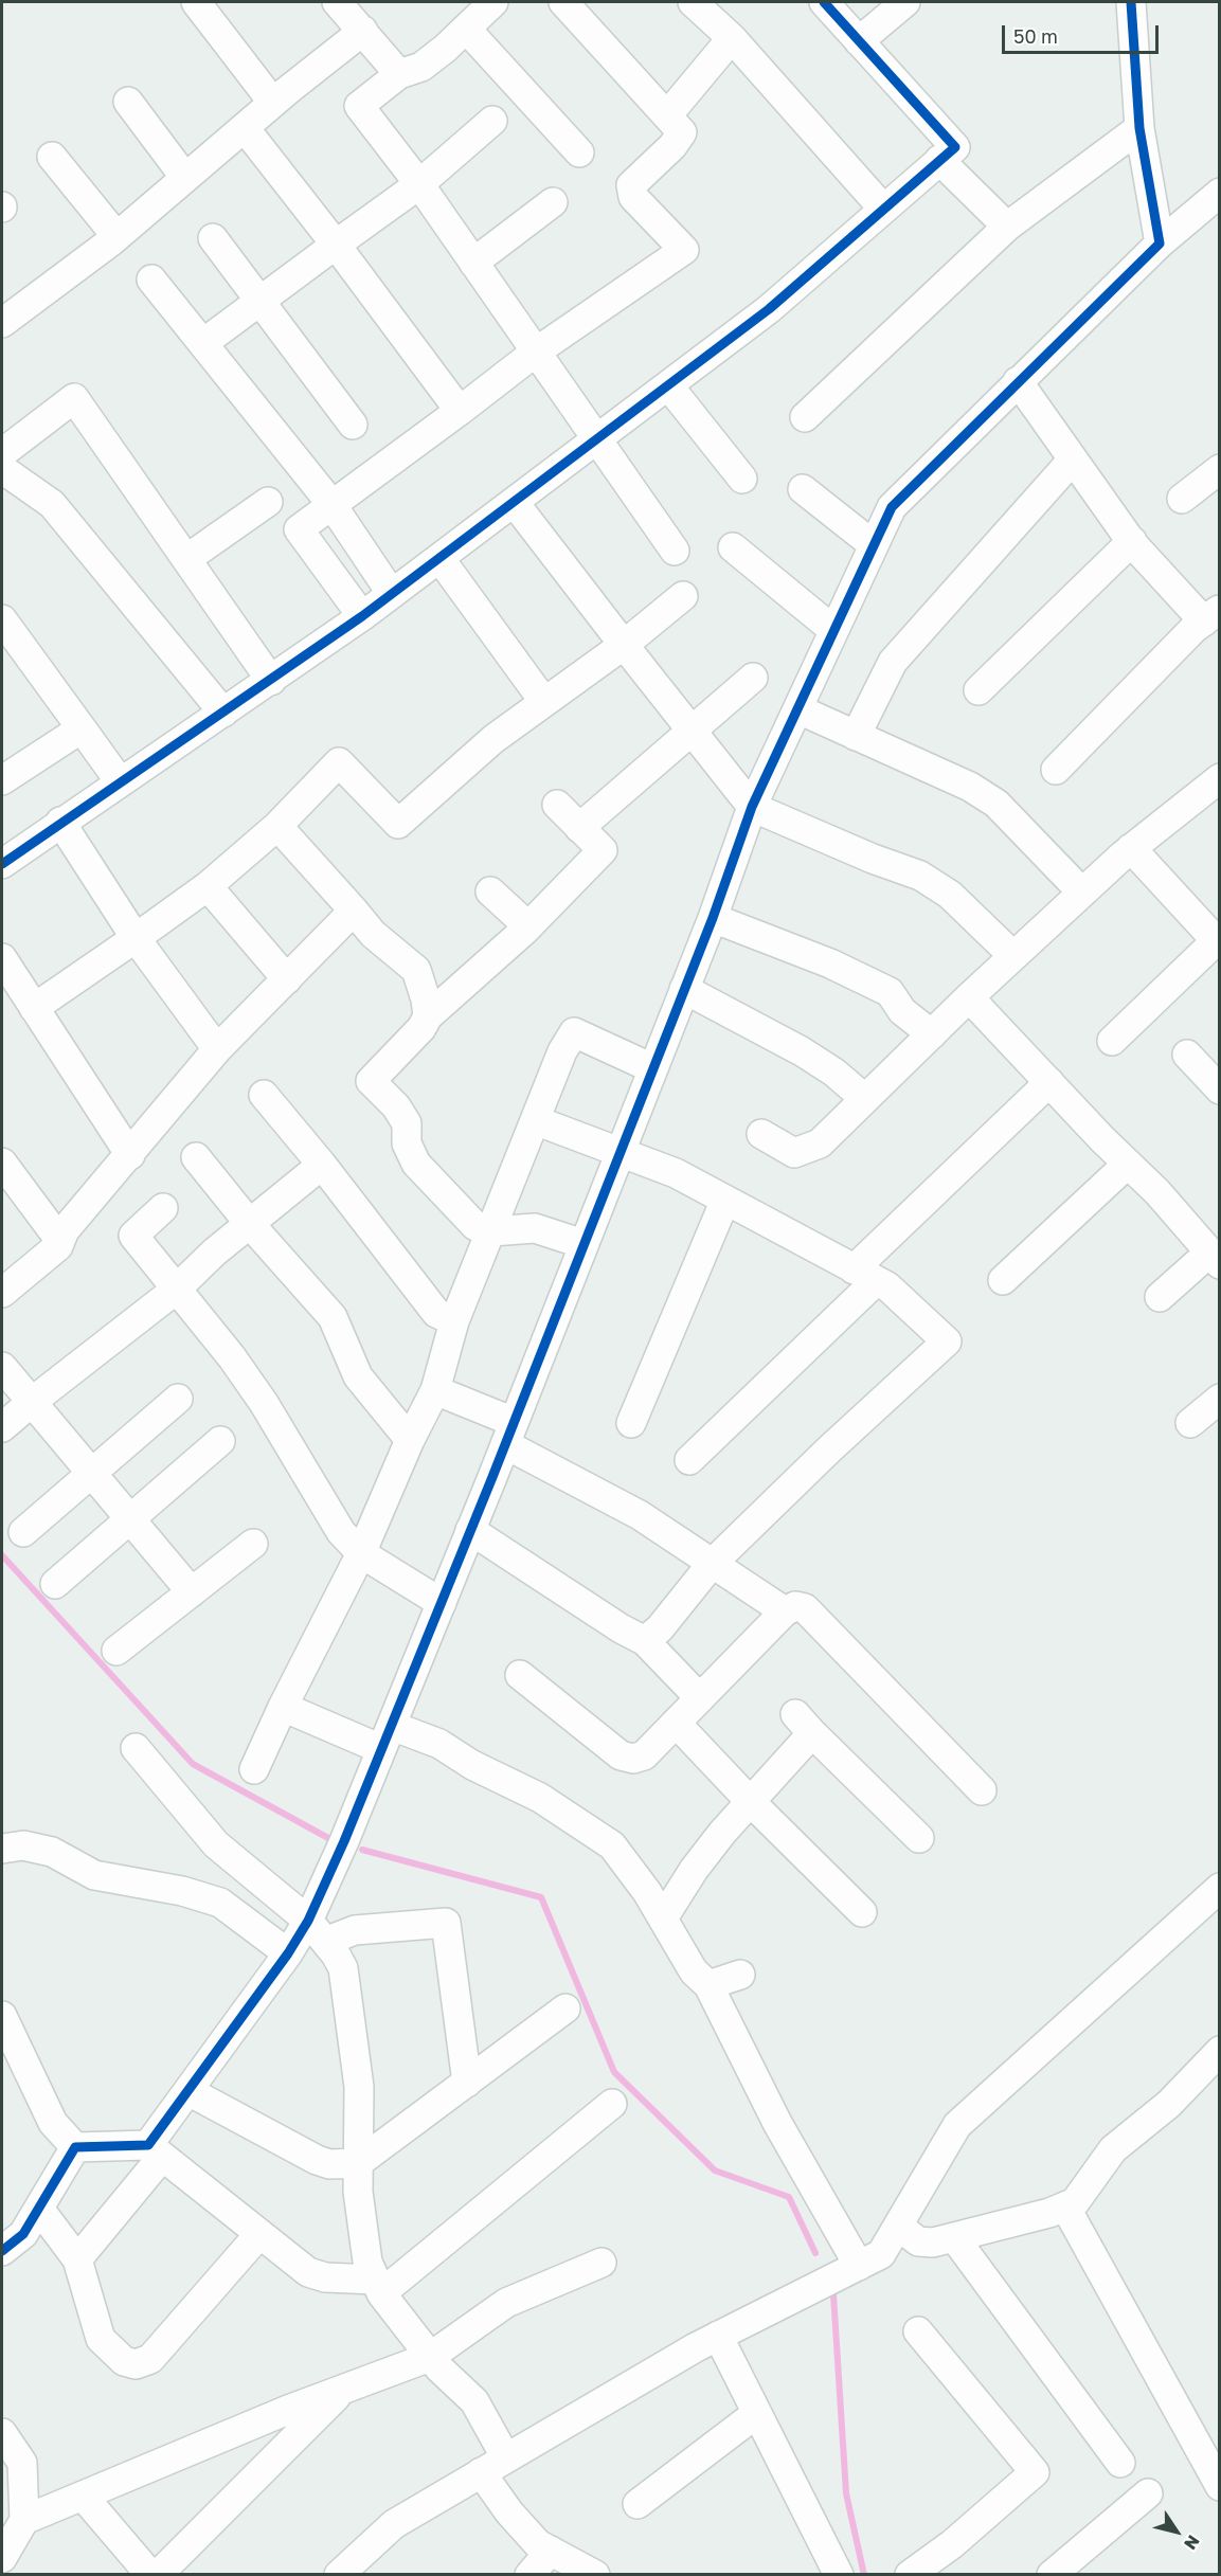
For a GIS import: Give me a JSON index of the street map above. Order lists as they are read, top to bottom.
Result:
{
  "scale_bar": "50 m",
  "north": "bottom right"
}
